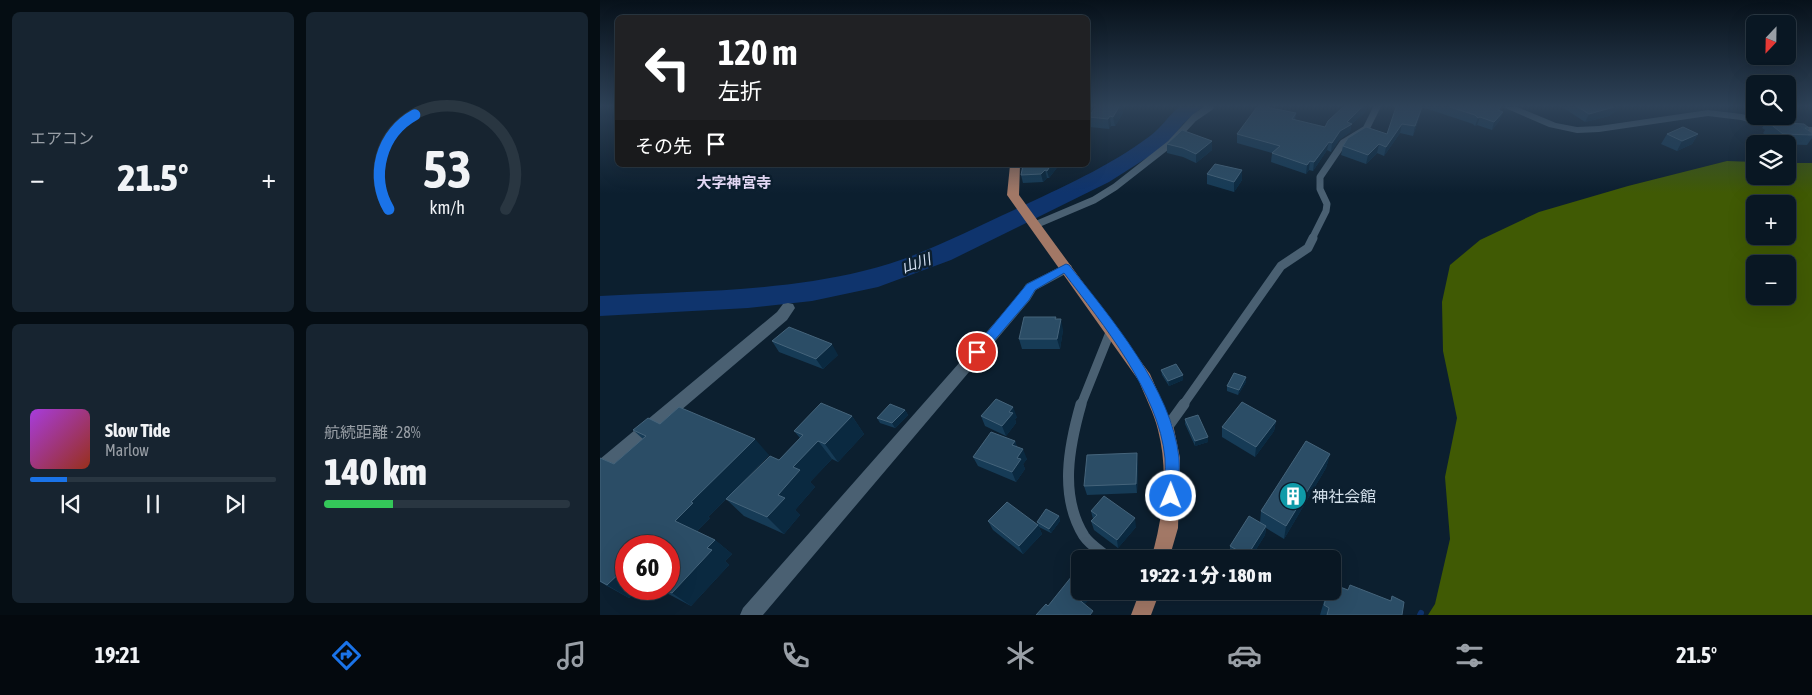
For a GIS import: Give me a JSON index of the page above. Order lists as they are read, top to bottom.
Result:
{
  "districts": ["大字神宮寺"],
  "water": ["山川"],
  "places": {
    "building": ["神社会館"]
  },
  "north": "bottom",
  "page": {
    "tile": [
      "エアコン",
      ["航続距離 · 28%", "140 km"]
    ],
    "map_buttons": ["+", "−"],
    "turn": ["120 m", "左折"],
    "then": "その先",
    "heat": ["−", "21.5°", "+"],
    "song": ["Slow Tide", "Marlow"],
    "limit": "60",
    "trip": "19:22 · 1 分 · 180 m",
    "tabs": ["19:21", "21.5°"],
    "gauge": ["53", "km/h"]
  }
}
